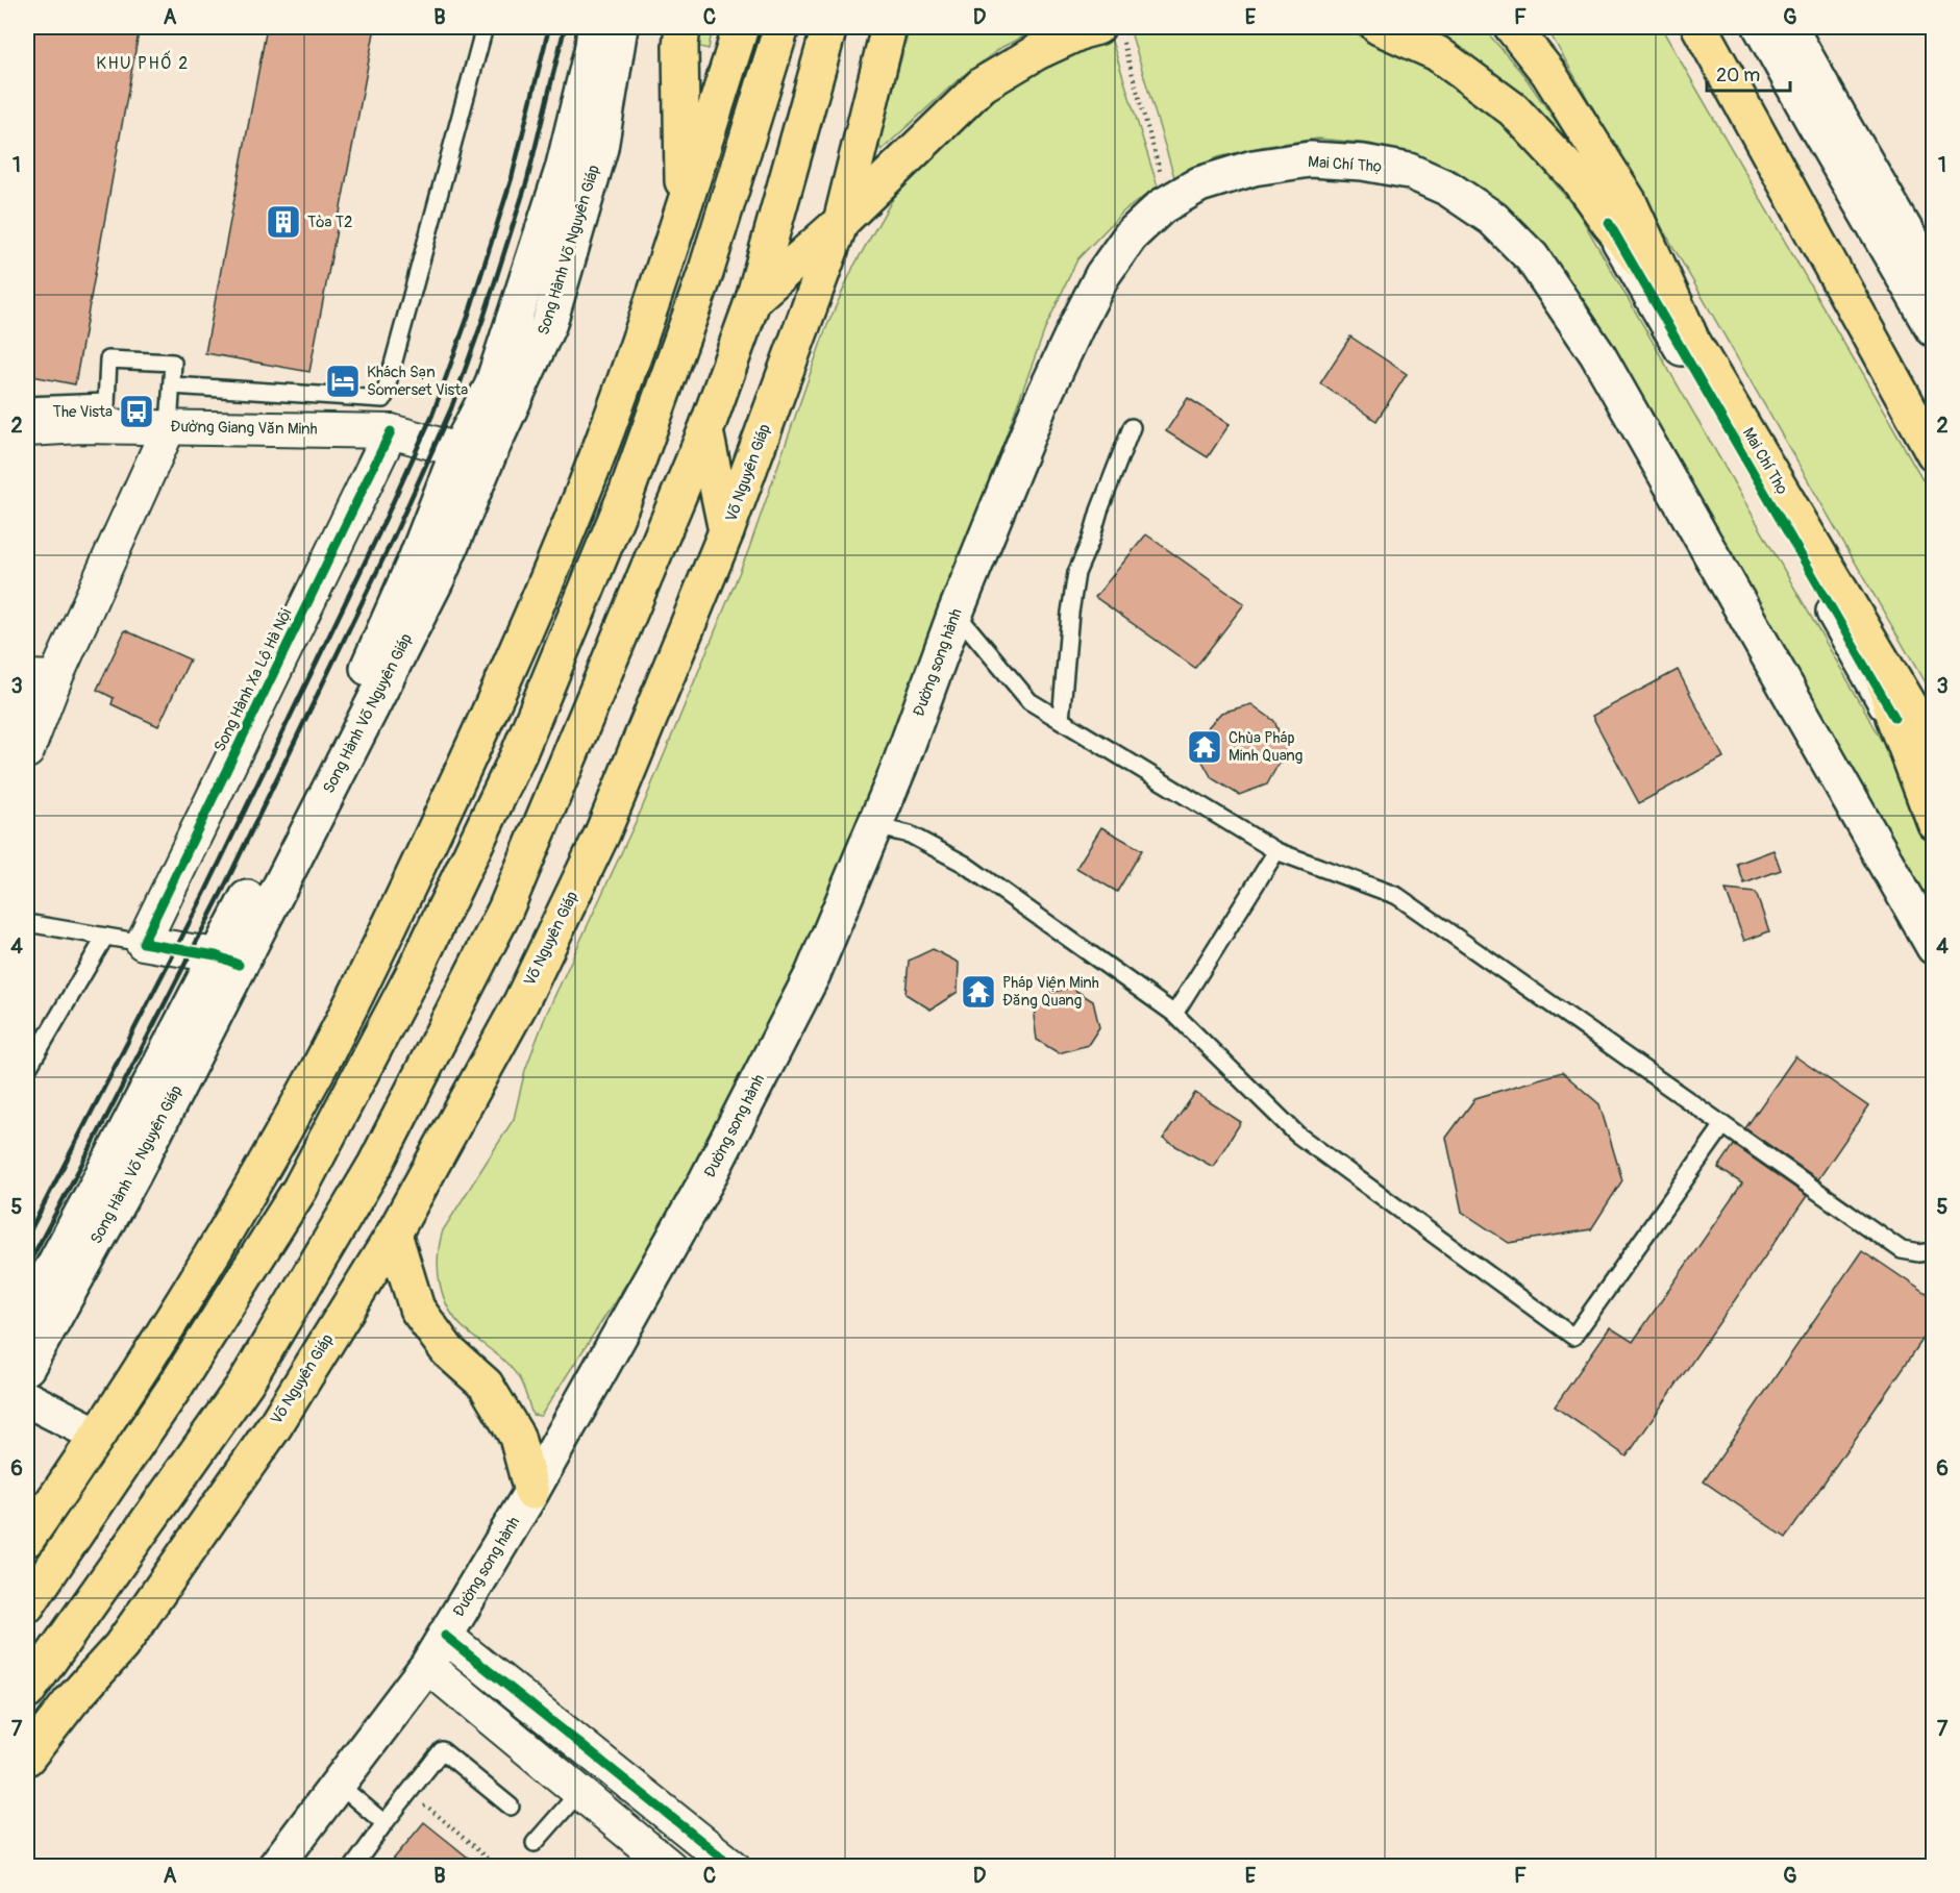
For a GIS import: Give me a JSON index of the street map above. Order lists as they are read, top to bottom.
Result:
{
  "streets": {
    "main road": [
      "Mai Chí Thọ",
      "Song Hành Võ Nguyên Giáp",
      "Võ Nguyên Giáp",
      "Đường song hành"
    ],
    "street": ["Đường Giang Văn Minh", "Song Hành Xa Lộ Hà Nội"]
  },
  "crossings": [
    ["Mai Chí Thọ", "Đường song hành"],
    ["Song Hành Võ Nguyên Giáp", "Đường Giang Văn Minh"],
    ["Đường Giang Văn Minh", "Song Hành Xa Lộ Hà Nội"]
  ],
  "districts": ["KHU PHỐ 2"],
  "places": {
    "building": ["Tòa T2"],
    "hotel": ["Khách Sạn Somerset Vista"],
    "bus stop": ["The Vista"],
    "temple": ["Chùa Pháp Minh Quang", "Pháp Viện Minh Đăng Quang"]
  },
  "scale_bar": "20 m",
  "grid": {
    "columns": [
      "A",
      "B",
      "C",
      "D",
      "E",
      "F",
      "G"
    ],
    "rows": [
      "1",
      "2",
      "3",
      "4",
      "5",
      "6",
      "7"
    ]
  }
}
